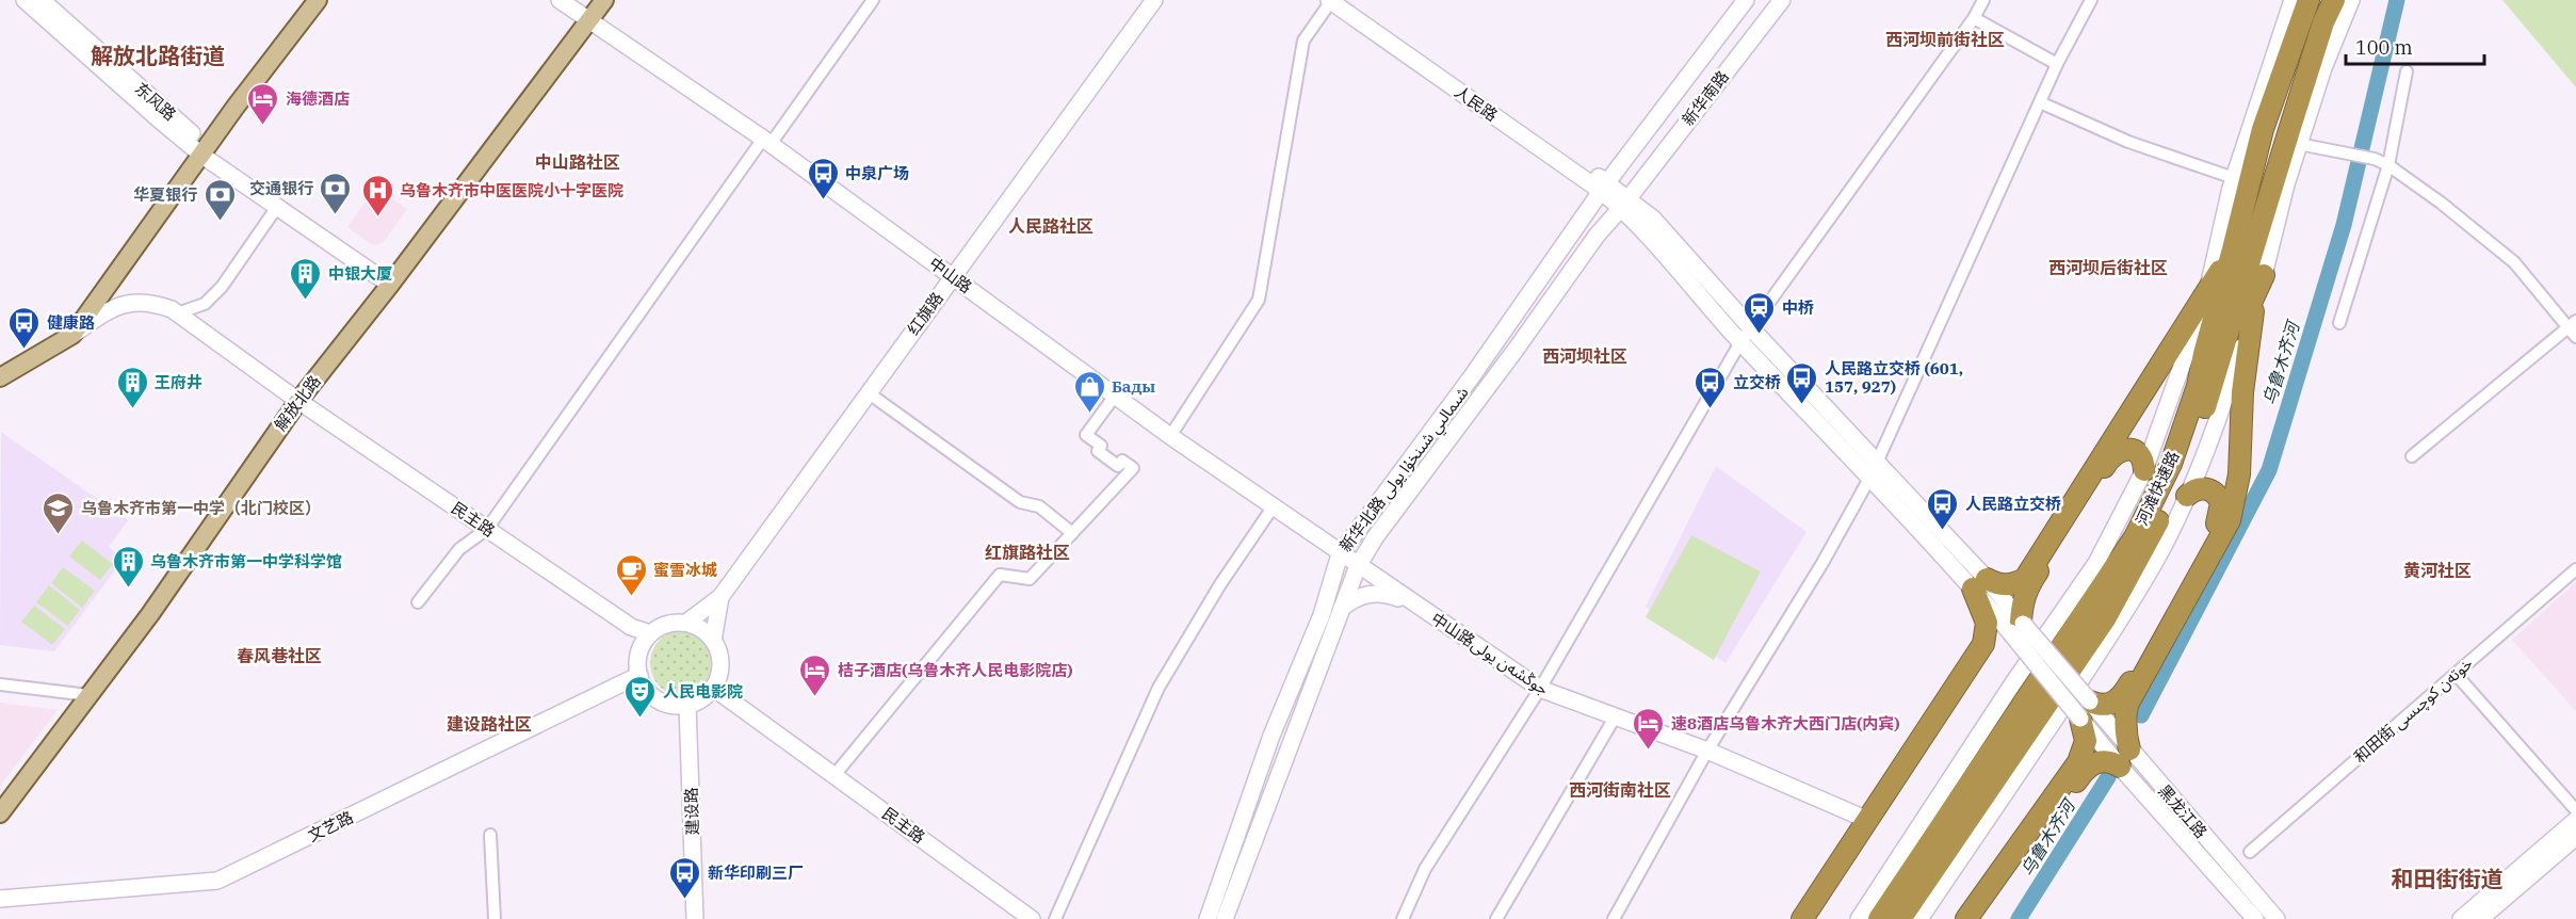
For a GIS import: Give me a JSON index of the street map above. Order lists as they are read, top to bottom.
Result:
{
  "streets": {
    "highway": ["河滩快速路"],
    "main road": [
      "新华南路",
      "东风路",
      "人民路",
      "中山路",
      "红旗路",
      "解放北路",
      "新华北路 شىمالىي شىنخۇا يولى",
      "民主路",
      "中山路جوڭشەن يولى",
      "建设路",
      "黑龙江路",
      "文艺路"
    ],
    "street": ["和田街 خوتەن كوچىسى"]
  },
  "crossings": [
    ["新华南路", "人民路"],
    ["新华南路", "新华北路 شىمالىي شىنخۇا يولى"],
    ["东风路", "解放北路"],
    ["人民路", "新华北路 شىمالىي شىنخۇا يولى"],
    ["中山路", "红旗路"],
    ["中山路", "解放北路"],
    ["中山路", "新华北路 شىمالىي شىنخۇا يولى"],
    ["中山路", "中山路جوڭشەن يولى"],
    ["解放北路", "民主路"],
    ["新华北路 شىمالىي شىنخۇا يولى", "中山路جوڭشەن يولى"],
    ["民主路", "建设路"],
    ["民主路", "文艺路"],
    ["建设路", "文艺路"]
  ],
  "districts": [
    "西河坝前街社区",
    "解放北路街道",
    "中山路社区",
    "人民路社区",
    "西河坝后街社区",
    "西河坝社区",
    "红旗路社区",
    "黄河社区",
    "春风巷社区",
    "建设路社区",
    "西河街南社区",
    "和田街街道"
  ],
  "water": ["乌鲁木齐河"],
  "places": {
    "hotel": ["海德酒店", "桔子酒店(乌鲁木齐人民电影院店)", "速8酒店乌鲁木齐大西门店(内宾)"],
    "bus stop": [
      "中泉广场",
      "健康路",
      "人民路立交桥 (601, 157, 927)",
      "立交桥",
      "人民路立交桥",
      "新华印刷三厂"
    ],
    "bank": ["交通银行", "华夏银行"],
    "hospital": ["乌鲁木齐市中医医院小十字医院"],
    "building": ["中银大厦", "王府井", "乌鲁木齐市第一中学科学馆"],
    "station": ["中桥"],
    "shop": ["Бады"],
    "school or university": ["乌鲁木齐市第一中学（北门校区）"],
    "cafe": ["蜜雪冰城"],
    "theatre": ["人民电影院"]
  },
  "scale_bar": "100 m"
}
